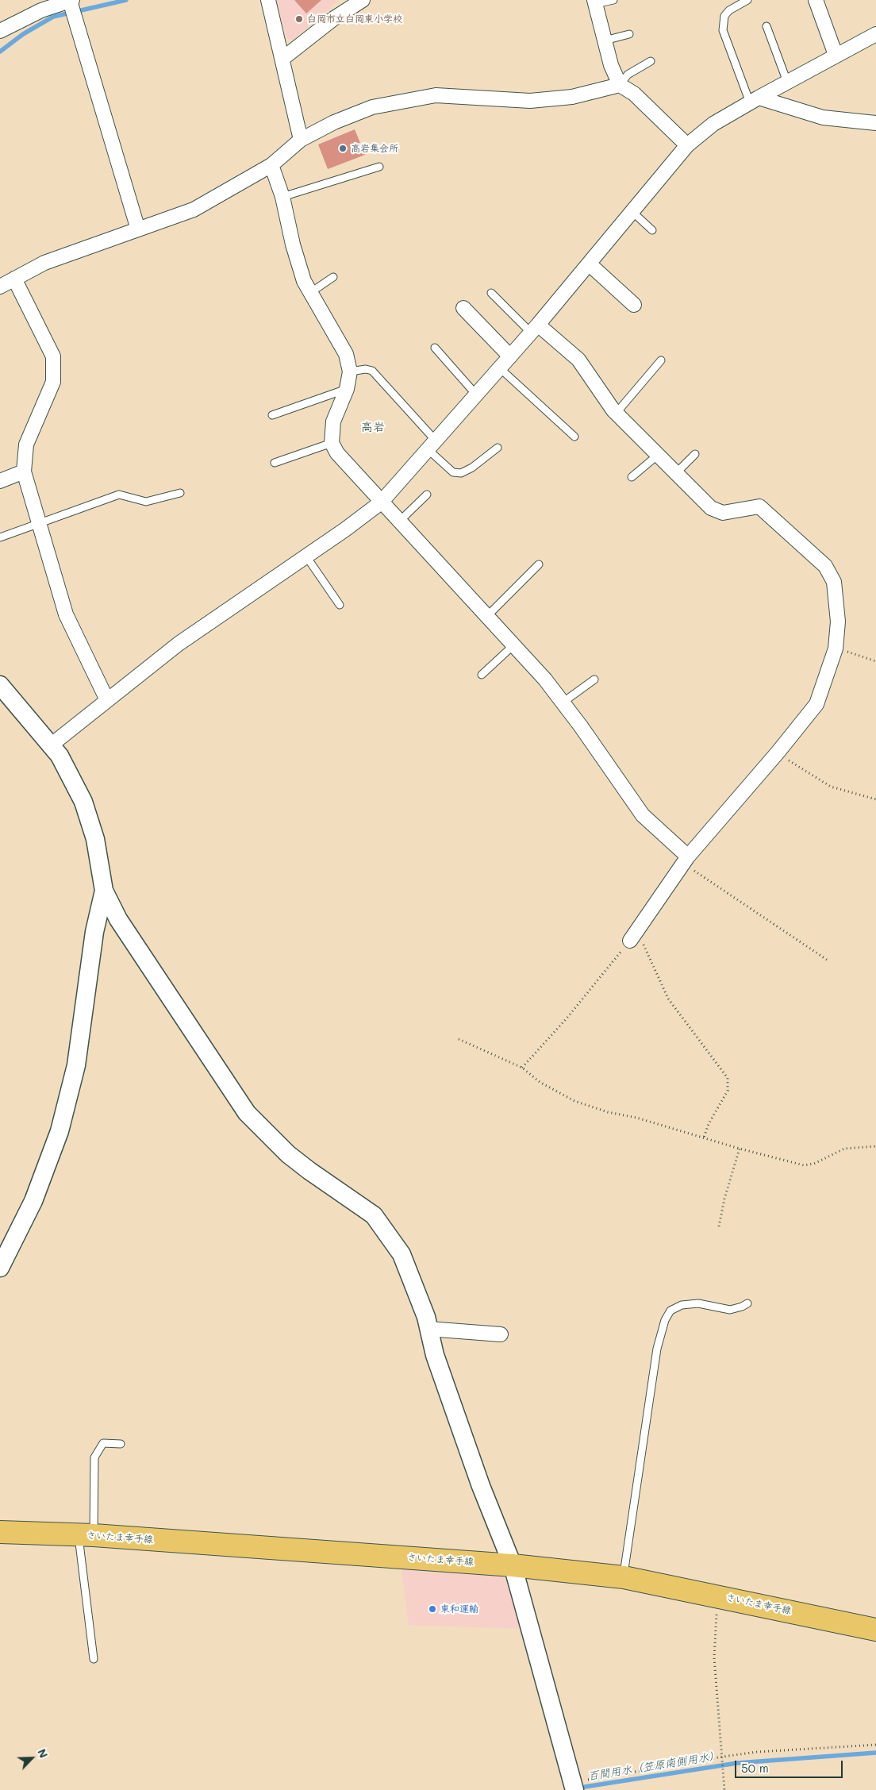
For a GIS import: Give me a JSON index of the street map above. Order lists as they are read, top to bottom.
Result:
{
  "streets": {
    "main road": ["さいたま幸手線"]
  },
  "districts": ["高岩"],
  "water": ["百間用水（笠原南側用水）"],
  "places": ["白岡市立白岡東小学校", "高岩集会所", "東和運輸"],
  "scale_bar": "50 m",
  "north": "top right"
}
